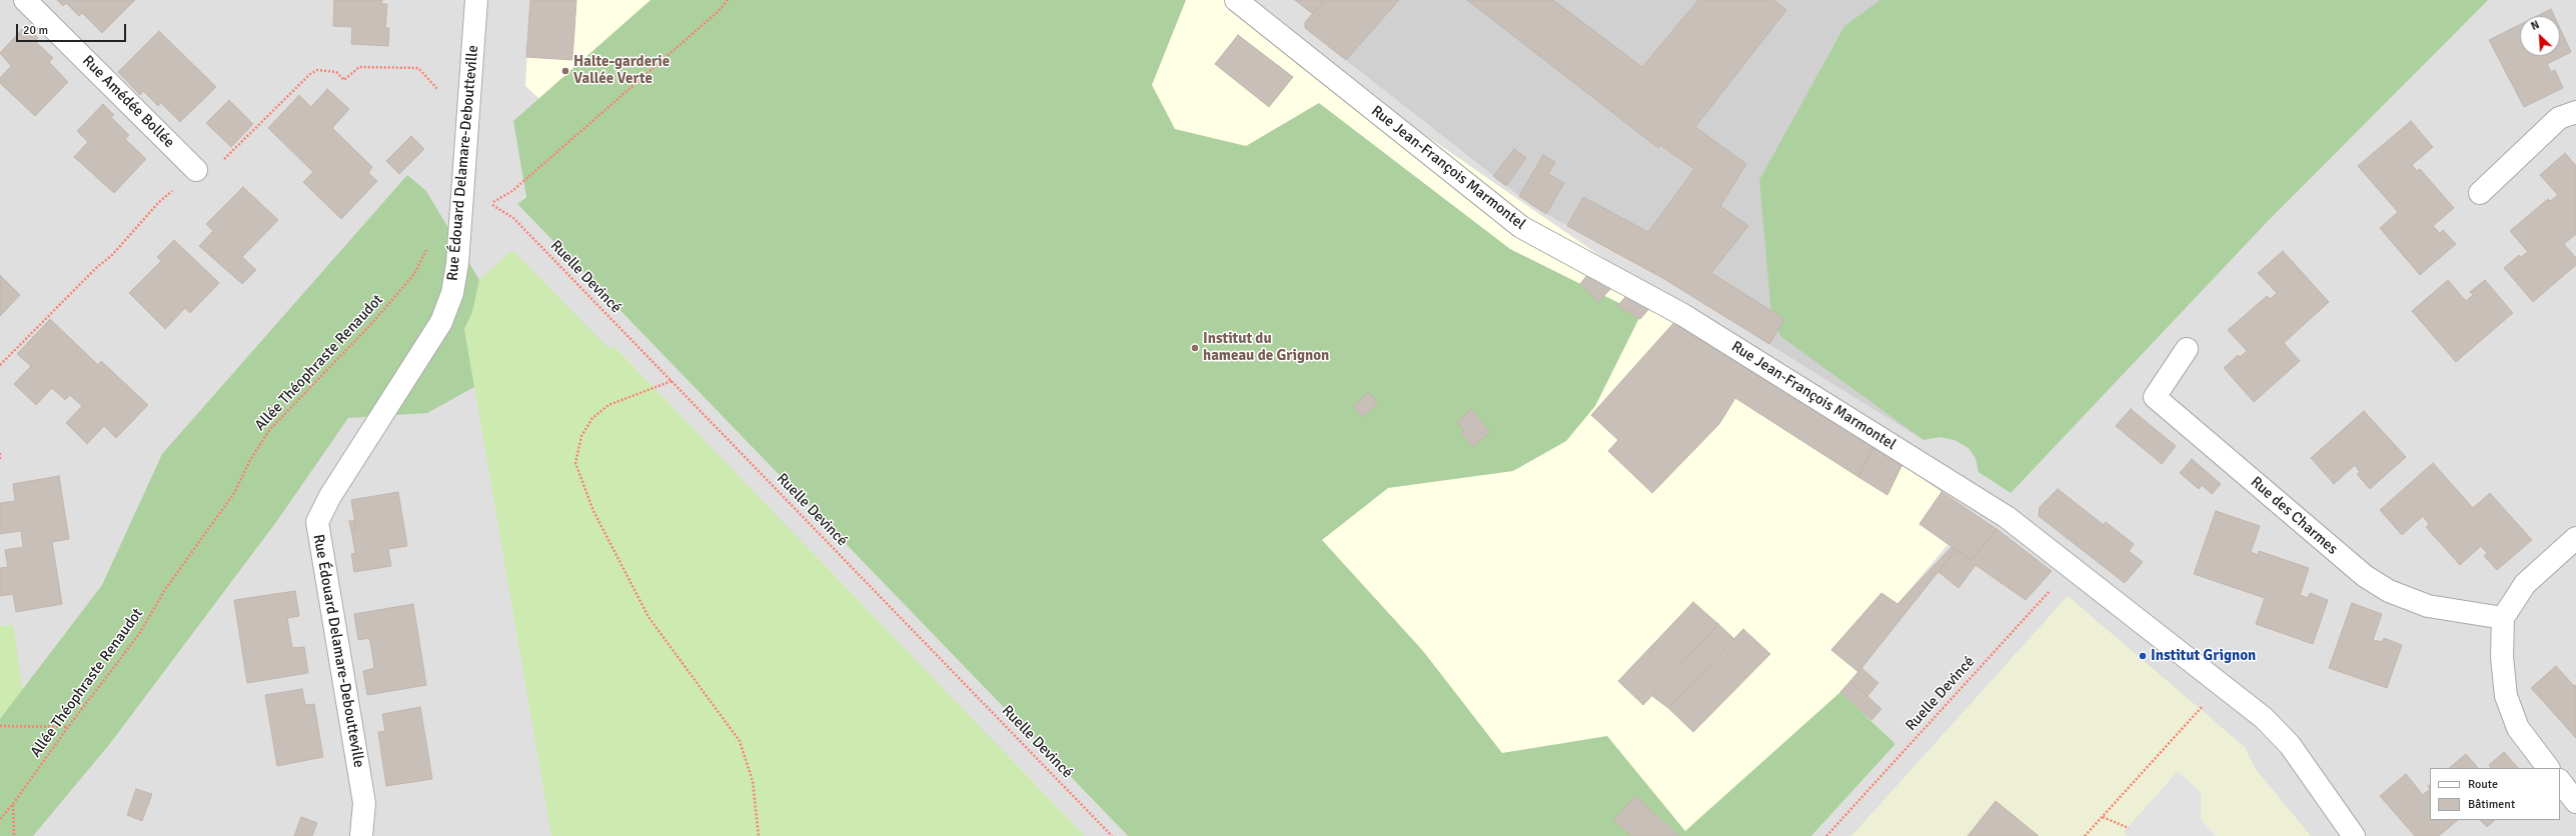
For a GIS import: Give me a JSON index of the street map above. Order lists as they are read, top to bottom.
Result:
{
  "streets": {
    "street": [
      "Rue Amédée Bollée",
      "Rue Édouard Delamare-Deboutteville",
      "Rue Jean-François Marmontel",
      "Rue des Charmes"
    ],
    "path": ["Ruelle Devincé", "Allée Théophraste Renaudot"]
  },
  "crossings": [
    ["Rue Jean-François Marmontel", "Ruelle Devincé"]
  ],
  "places": ["Halte-garderie Vallée Verte", "Institut du hameau de Grignon", "Institut Grignon"],
  "legend": ["Route", "Bâtiment"],
  "scale_bar": "20 m",
  "north": "top left"
}
